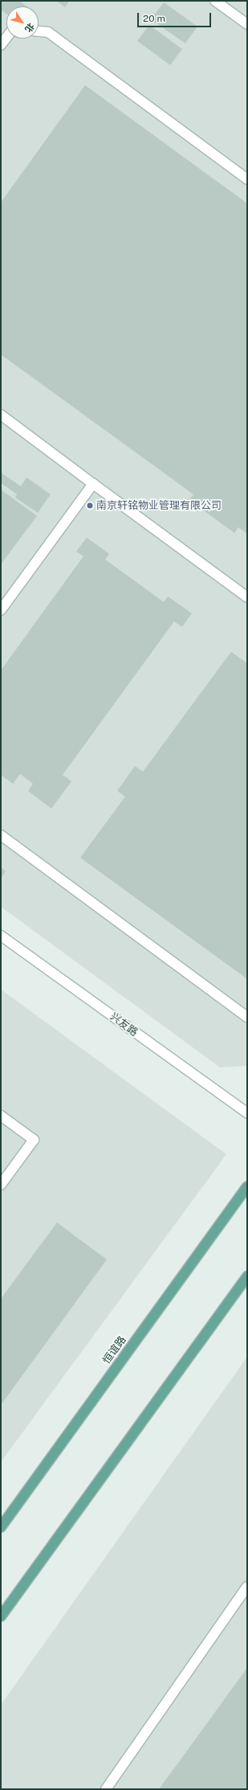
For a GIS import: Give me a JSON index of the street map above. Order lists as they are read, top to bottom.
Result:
{
  "streets": {
    "main road": ["恒谊路"],
    "street": ["兴友路"]
  },
  "places": ["南京轩铭物业管理有限公司"],
  "scale_bar": "20 m",
  "north": "bottom right"
}
